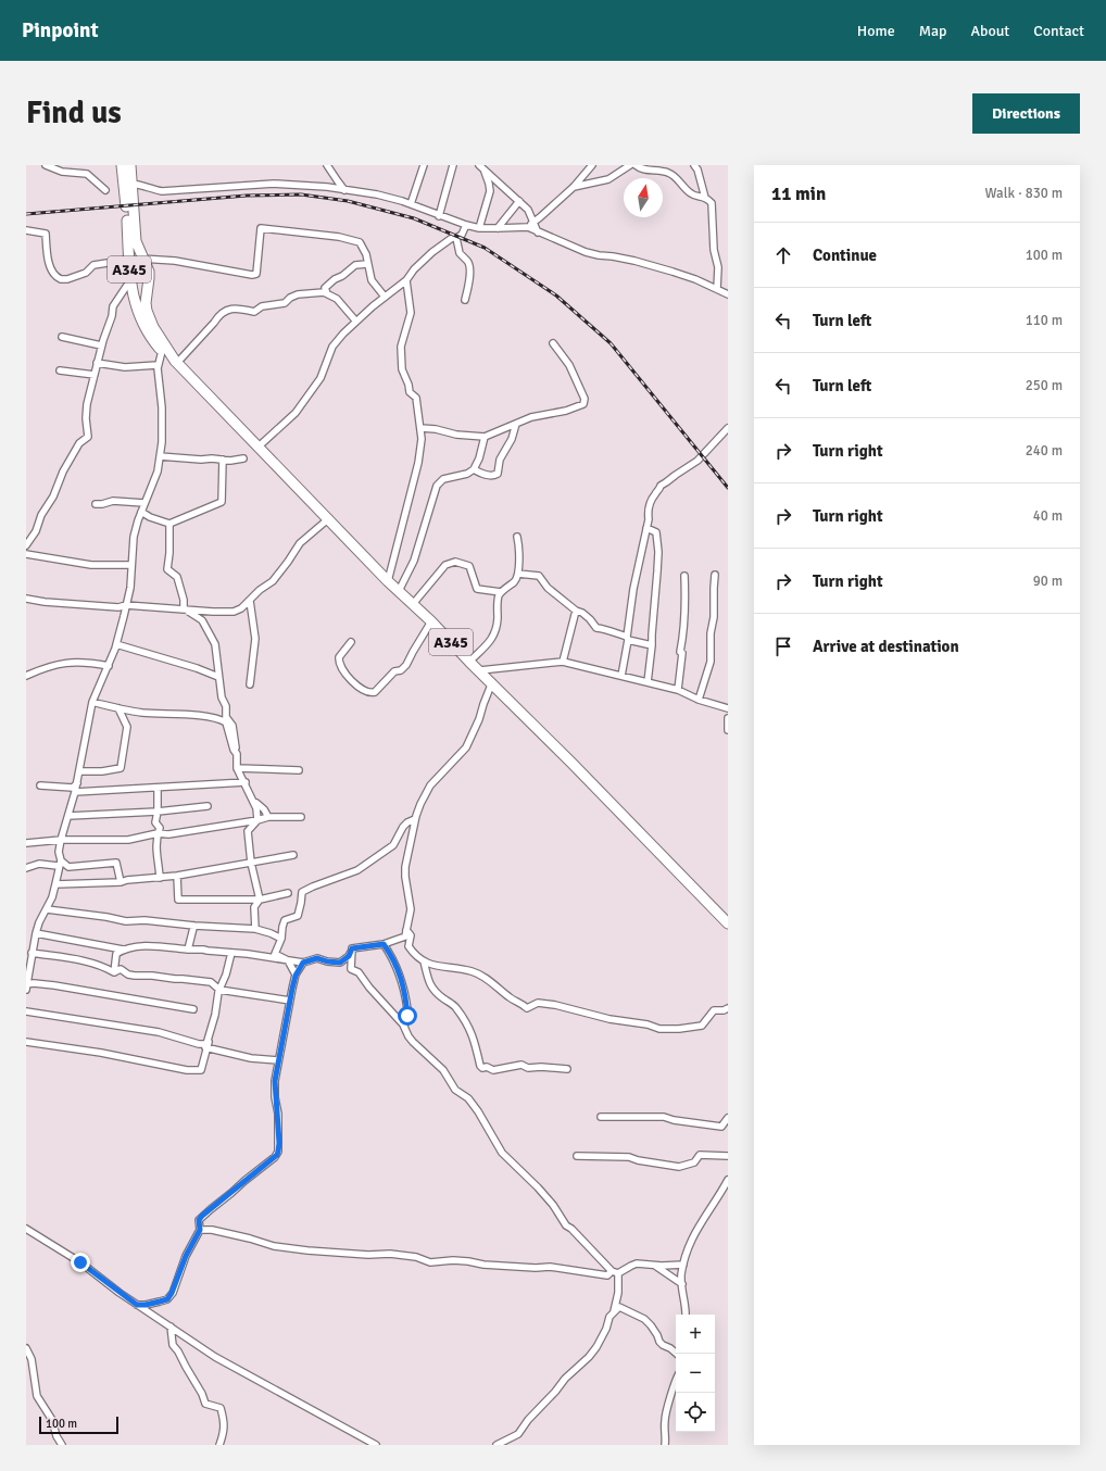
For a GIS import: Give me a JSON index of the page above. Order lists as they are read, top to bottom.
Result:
{
  "streets": {
    "highway": ["A345"]
  },
  "scale_bar": "100 m",
  "north": "top",
  "page": {
    "header": "Pinpoint",
    "nav": [
      "Home",
      "Map",
      "About",
      "Contact"
    ],
    "buttons": "Directions",
    "title": "Find us",
    "heading": ["11 min", "Walk · 830 m"],
    "list": [
      ["Continue", "100 m"],
      ["Turn left", "110 m"],
      ["Turn left", "250 m"],
      ["Turn right", "240 m"],
      ["Turn right", "40 m"],
      ["Turn right", "90 m"],
      "Arrive at destination"
    ],
    "map_buttons": ["+", "−"],
    "scale": "100 m"
  }
}
